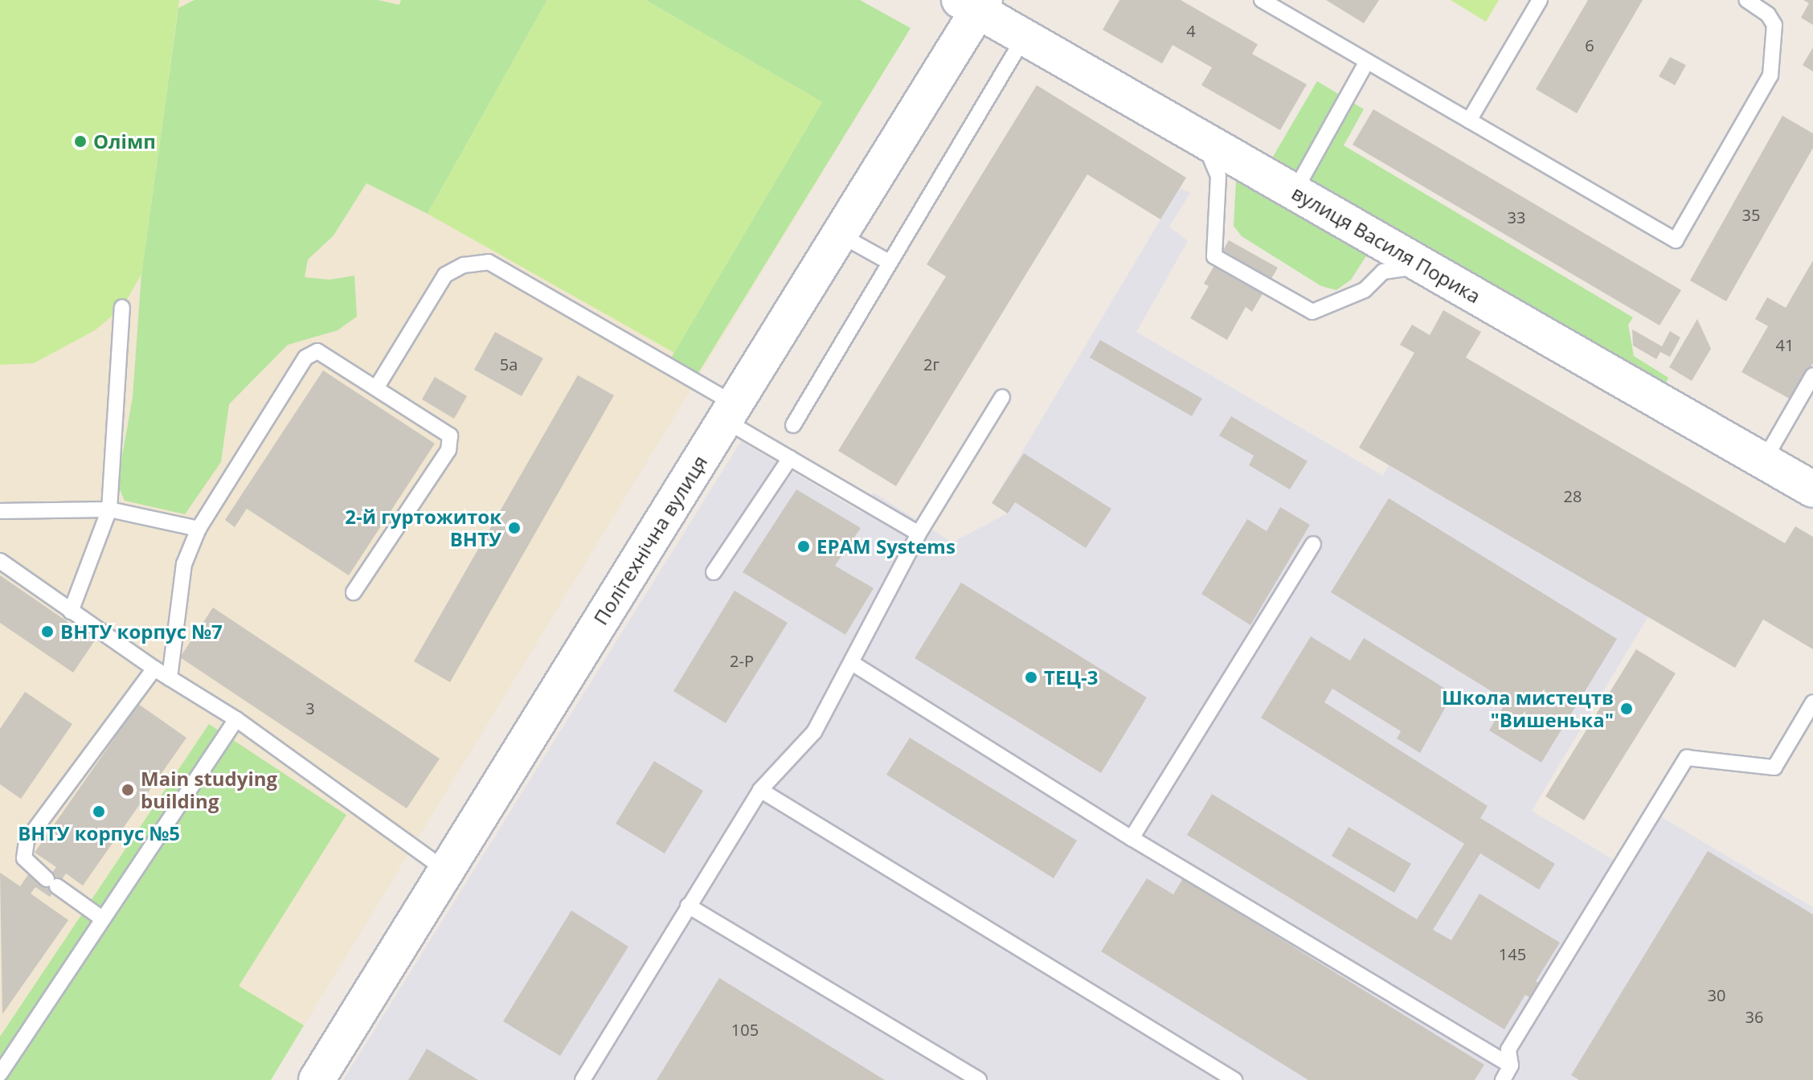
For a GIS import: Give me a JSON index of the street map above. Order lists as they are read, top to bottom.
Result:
{
  "streets": {
    "street": ["вулиця Василя Порика", "Політехнічна вулиця"]
  },
  "crossings": [
    ["вулиця Василя Порика", "Політехнічна вулиця"]
  ],
  "places": [
    "Олімп",
    "2-й гуртожиток ВНТУ",
    "EPAM Systems",
    "ВНТУ корпус №7",
    "ТЕЦ-3",
    "Школа мистецтв \"Вишенька\"",
    "Main studying building",
    "ВНТУ корпус №5"
  ],
  "house_numbers": [
    "4",
    "6",
    "35",
    "33",
    "41",
    "5а",
    "2г",
    "28",
    "2-Р",
    "3",
    "145",
    "30",
    "36",
    "105"
  ]
}
